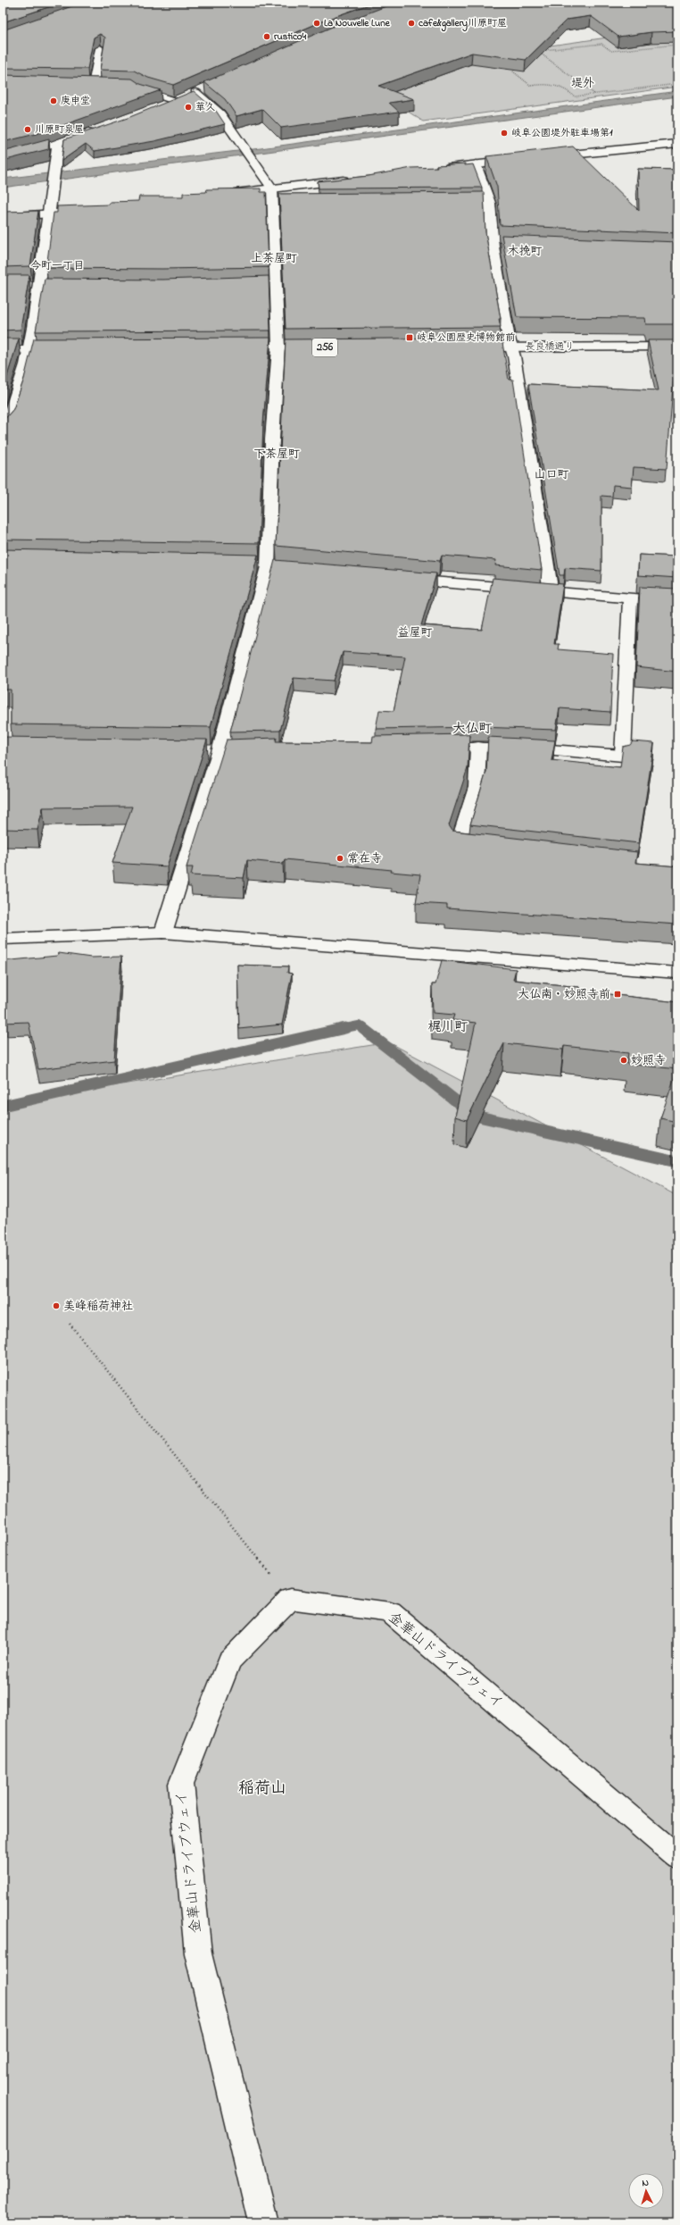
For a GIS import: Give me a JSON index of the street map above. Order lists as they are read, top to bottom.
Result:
{
  "streets": {
    "main road": ["長良橋通り", "256", "金華山ドライブウェイ"]
  },
  "districts": [
    "堤外",
    "木挽町",
    "上茶屋町",
    "今町一丁目",
    "下茶屋町",
    "山口町",
    "益屋町",
    "大仏町",
    "梶川町",
    "稲荷山"
  ],
  "places": {
    "other": [
      "La Nouvelle Lune",
      "cafe&gallery川原町屋",
      "rustico4",
      "庚申堂",
      "華久",
      "川原町泉屋",
      "岐阜公園堤外駐車場第1",
      "常在寺",
      "妙照寺",
      "美峰稲荷神社"
    ],
    "transit": ["岐阜公園歴史博物館前", "大仏南・妙照寺前"]
  },
  "north": "top"
}
